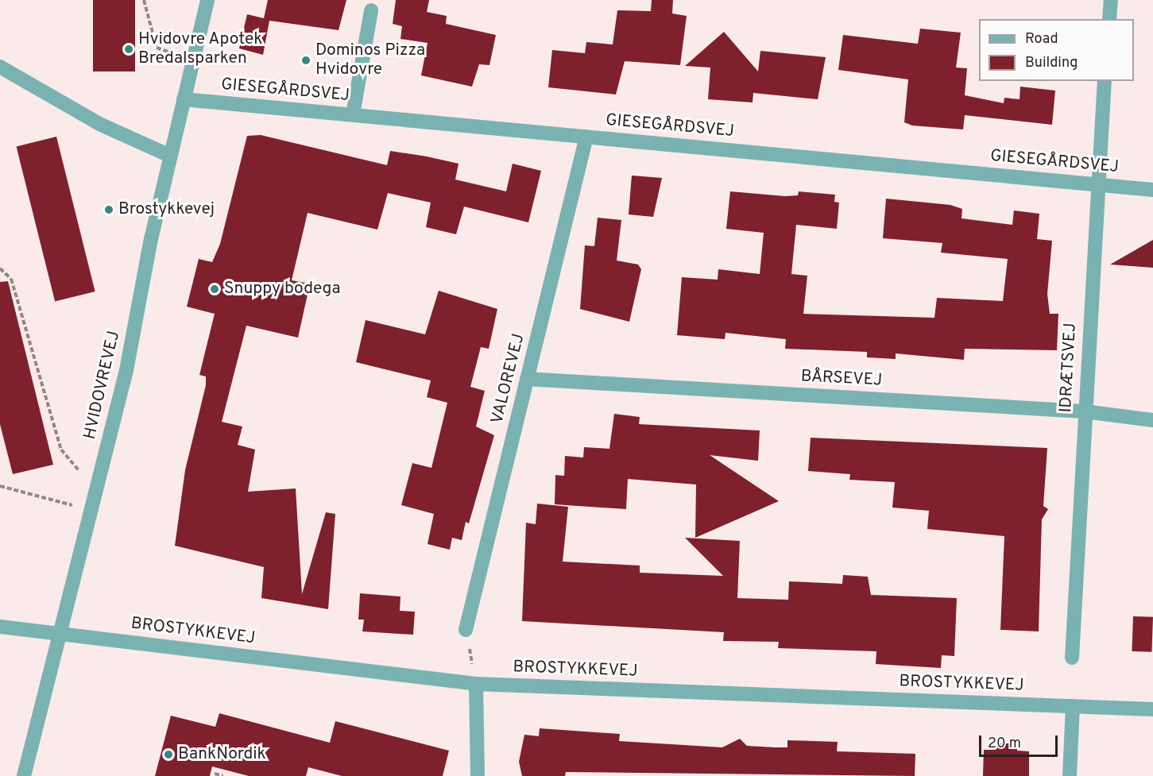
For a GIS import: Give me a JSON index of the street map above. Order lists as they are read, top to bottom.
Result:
{
  "streets": {
    "street": [
      "GIESEGÅRDSVEJ",
      "IDRÆTSVEJ",
      "VALOREVEJ",
      "BÅRSEVEJ",
      "HVIDOVREVEJ",
      "BROSTYKKEVEJ"
    ]
  },
  "crossings": [
    ["GIESEGÅRDSVEJ", "IDRÆTSVEJ"],
    ["GIESEGÅRDSVEJ", "VALOREVEJ"],
    ["GIESEGÅRDSVEJ", "HVIDOVREVEJ"],
    ["IDRÆTSVEJ", "BÅRSEVEJ"],
    ["VALOREVEJ", "BÅRSEVEJ"],
    ["HVIDOVREVEJ", "BROSTYKKEVEJ"]
  ],
  "places": [
    "Hvidovre Apotek Bredalsparken",
    "Dominos Pizza Hvidovre",
    "Brostykkevej",
    "Snuppy bodega",
    "BankNordik"
  ],
  "legend": ["Road", "Building"],
  "scale_bar": "20 m"
}
